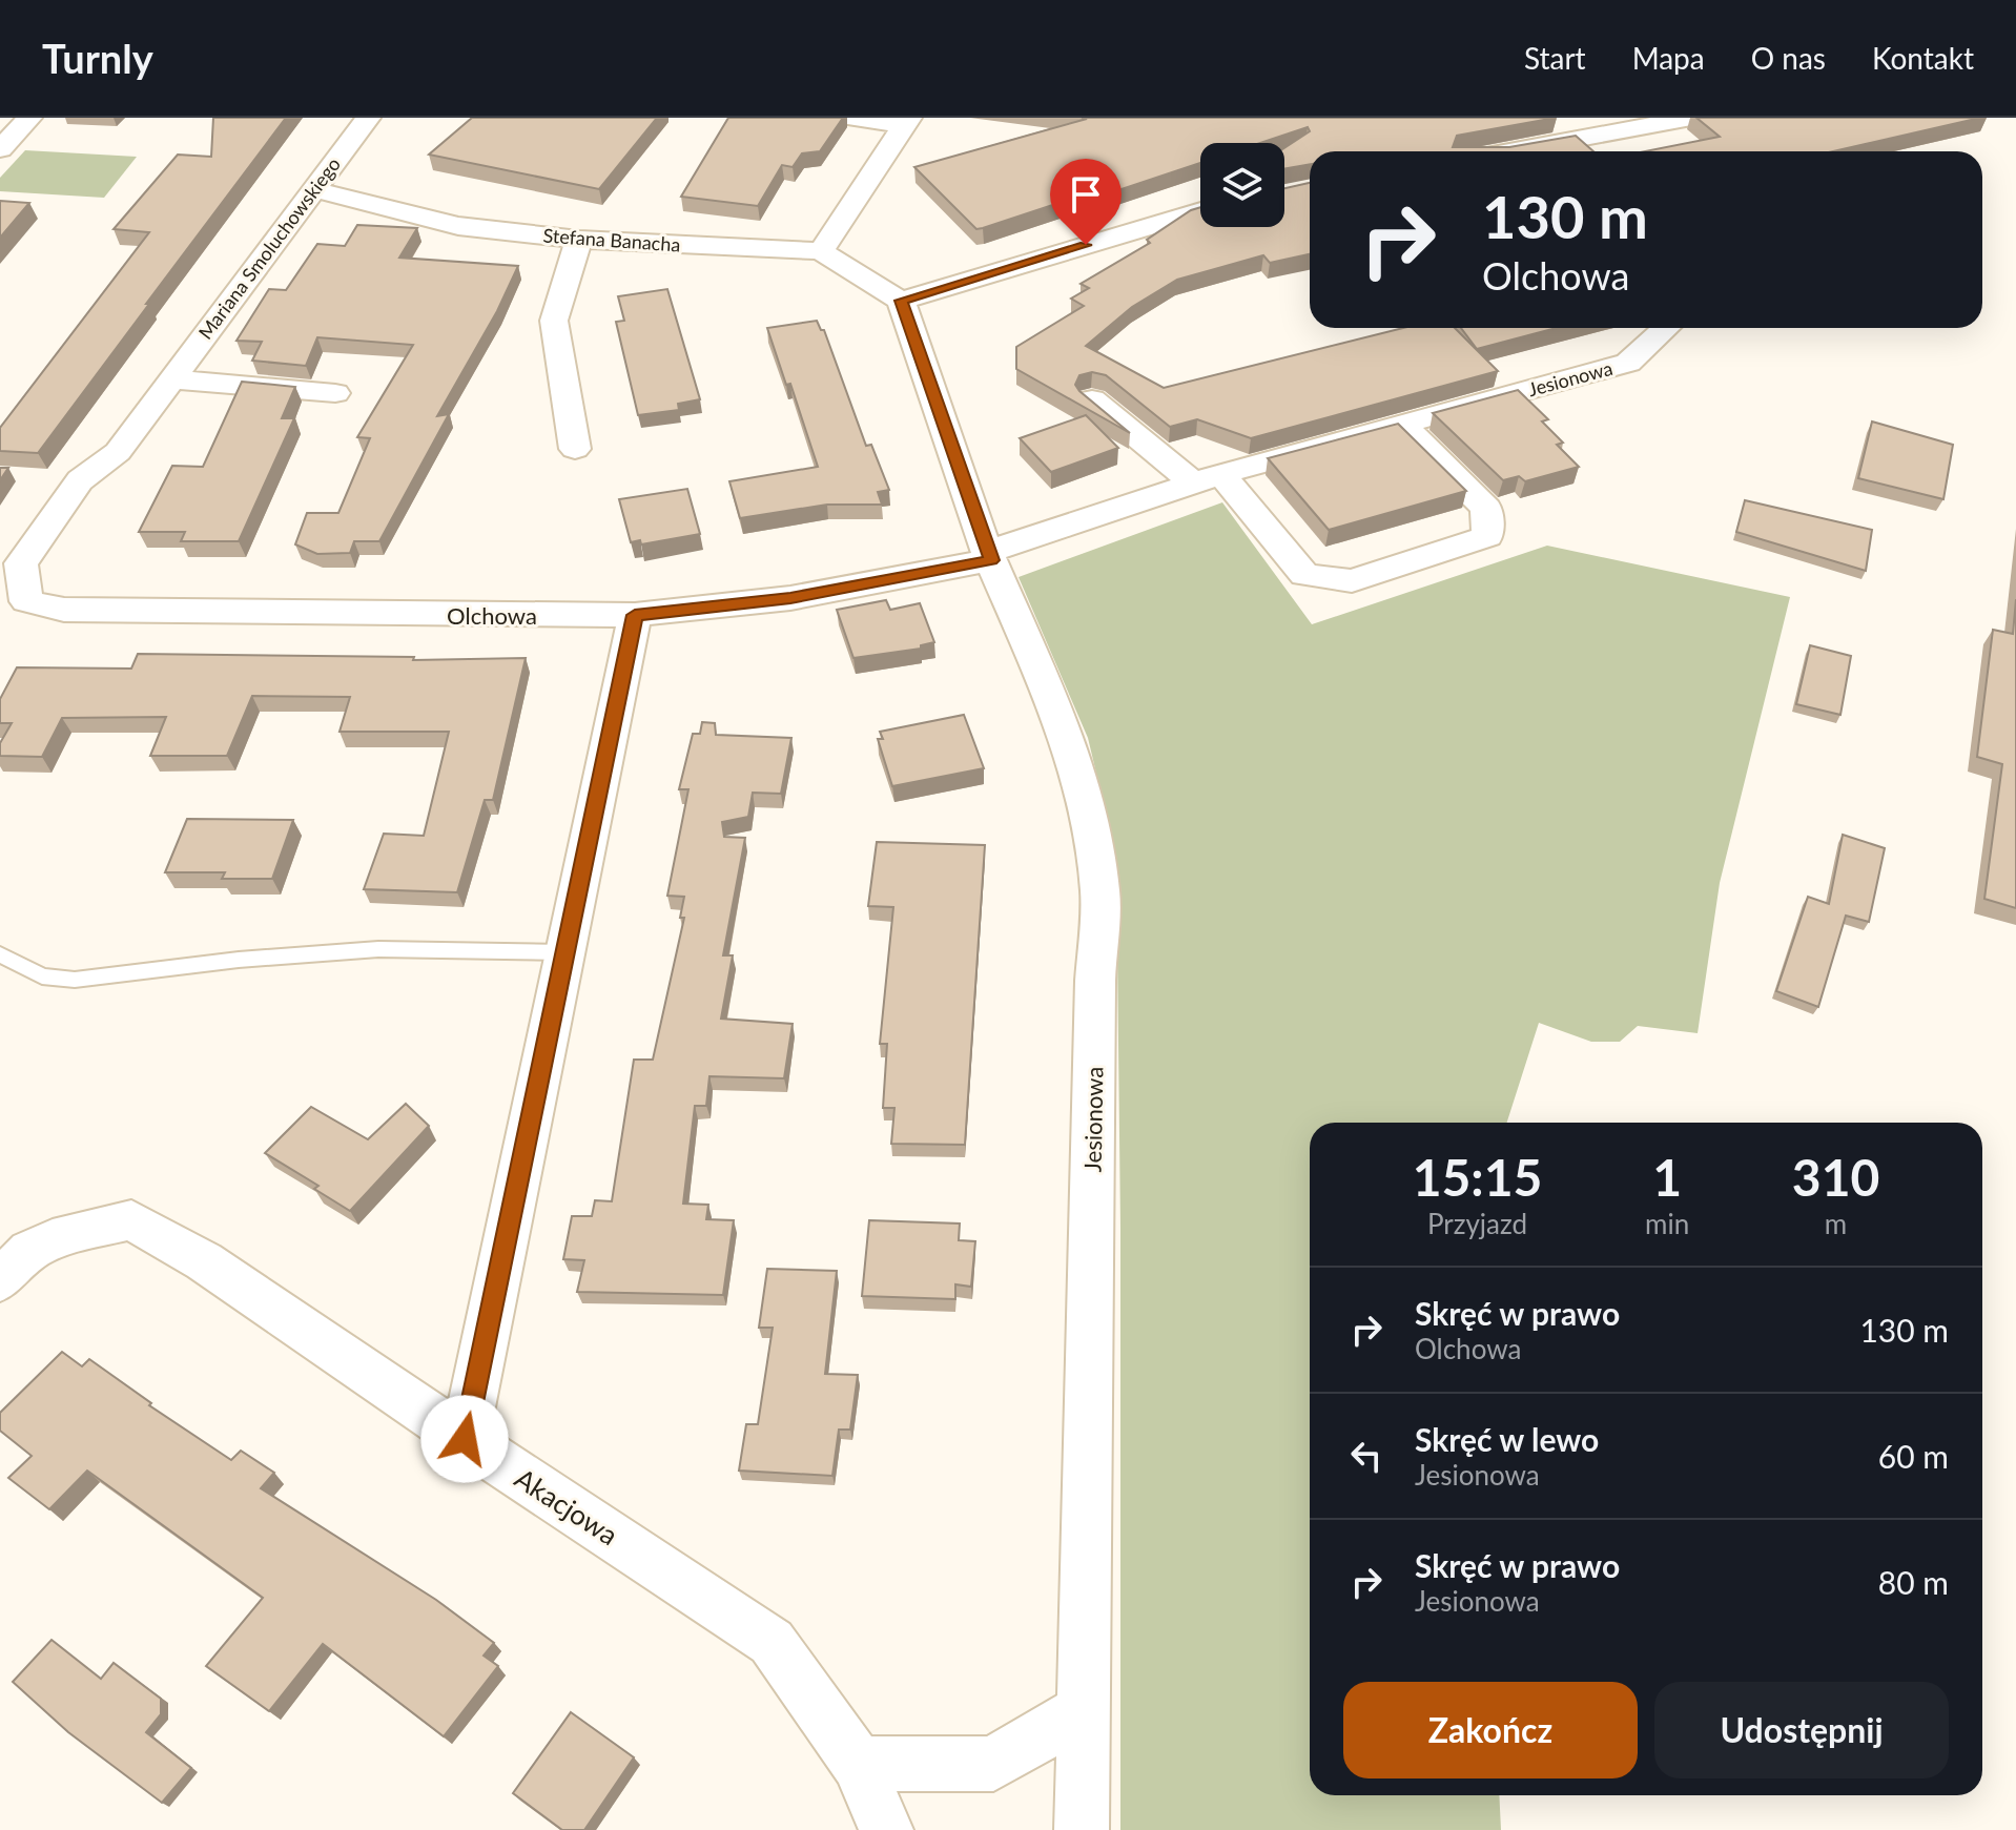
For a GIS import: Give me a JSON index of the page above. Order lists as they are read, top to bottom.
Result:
{
  "streets": {
    "street": [
      "Stefana Banacha",
      "Mariana Smoluchowskiego",
      "Jesionowa",
      "Olchowa",
      "Akacjowa"
    ]
  },
  "crossings": [
    ["Stefana Banacha", "Mariana Smoluchowskiego"],
    ["Stefana Banacha", "Jesionowa"],
    ["Mariana Smoluchowskiego", "Olchowa"],
    ["Jesionowa", "Olchowa"]
  ],
  "page": {
    "header": "Turnly",
    "nav": [
      "Start",
      "Mapa",
      "O nas",
      "Kontakt"
    ],
    "turn": ["130 m", "Olchowa"],
    "eta": [
      "15:15",
      "Przyjazd",
      "1",
      "min",
      "310",
      "m"
    ],
    "list": [
      {
        "name": "Skręć w prawo",
        "note": "Olchowa",
        "value": "130 m"
      },
      {
        "name": "Skręć w lewo",
        "note": "Jesionowa",
        "value": "60 m"
      },
      {
        "name": "Skręć w prawo",
        "note": "Jesionowa",
        "value": "80 m"
      }
    ],
    "buttons": ["Zakończ", "Udostępnij"]
  }
}
